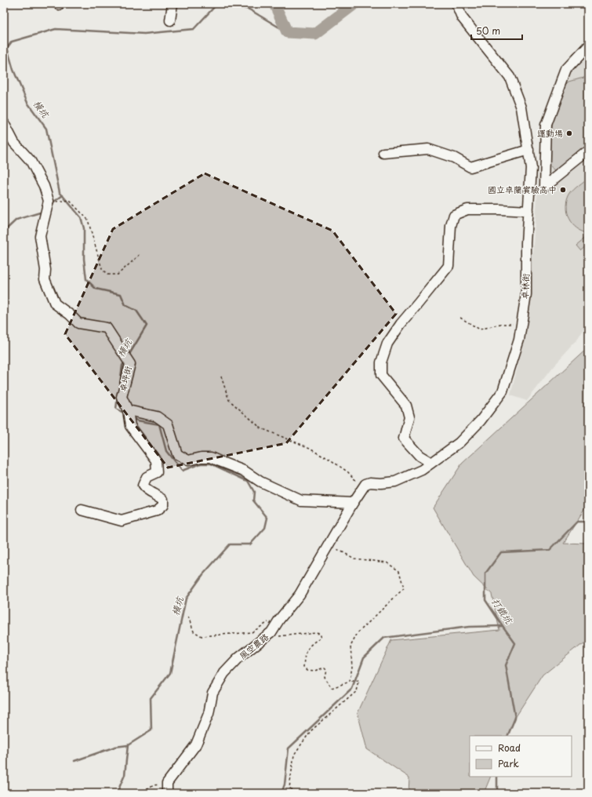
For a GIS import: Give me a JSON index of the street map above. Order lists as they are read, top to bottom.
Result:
{
  "streets": {
    "street": ["卓林街", "卓坪街", "風空農路"]
  },
  "water": ["橫坑", "打鐵坑"],
  "places": ["運動場", "國立卓蘭實驗高中"],
  "legend": ["Road", "Park"],
  "scale_bar": "50 m"
}
